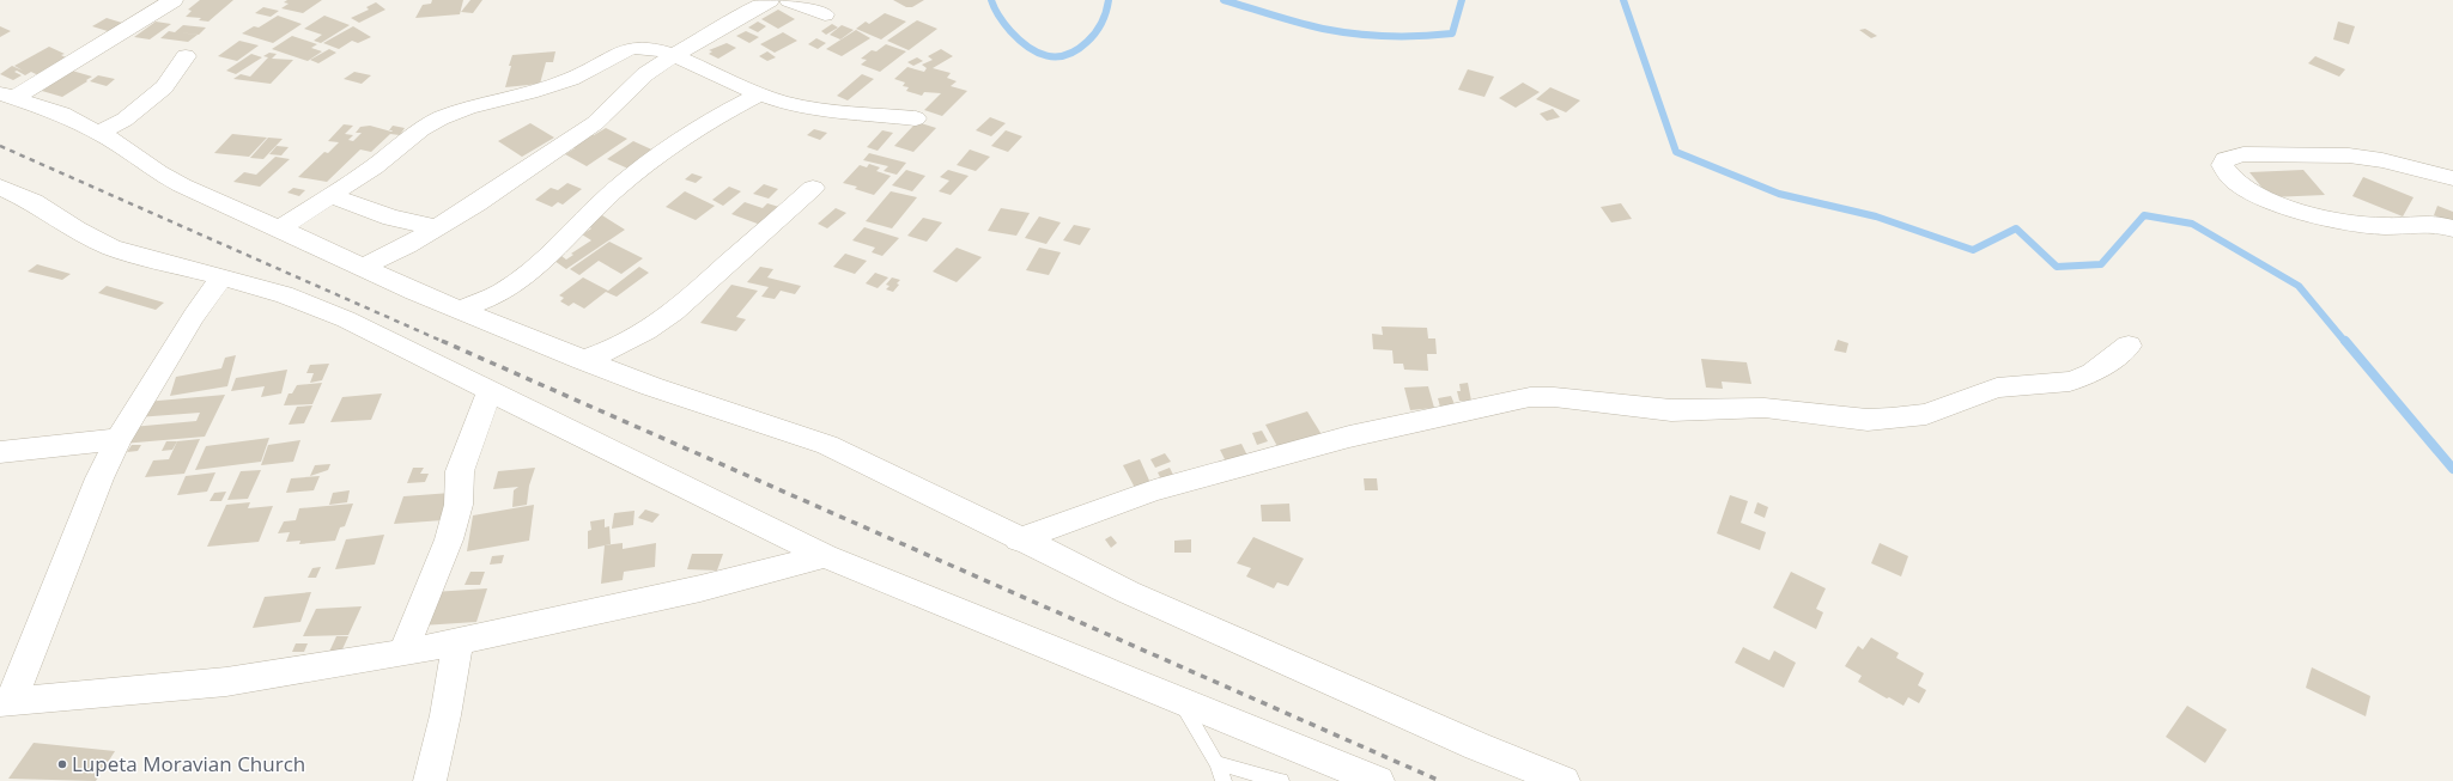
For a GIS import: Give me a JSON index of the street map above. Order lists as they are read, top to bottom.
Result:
{
  "places": ["Lupeta Moravian Church"]
}
